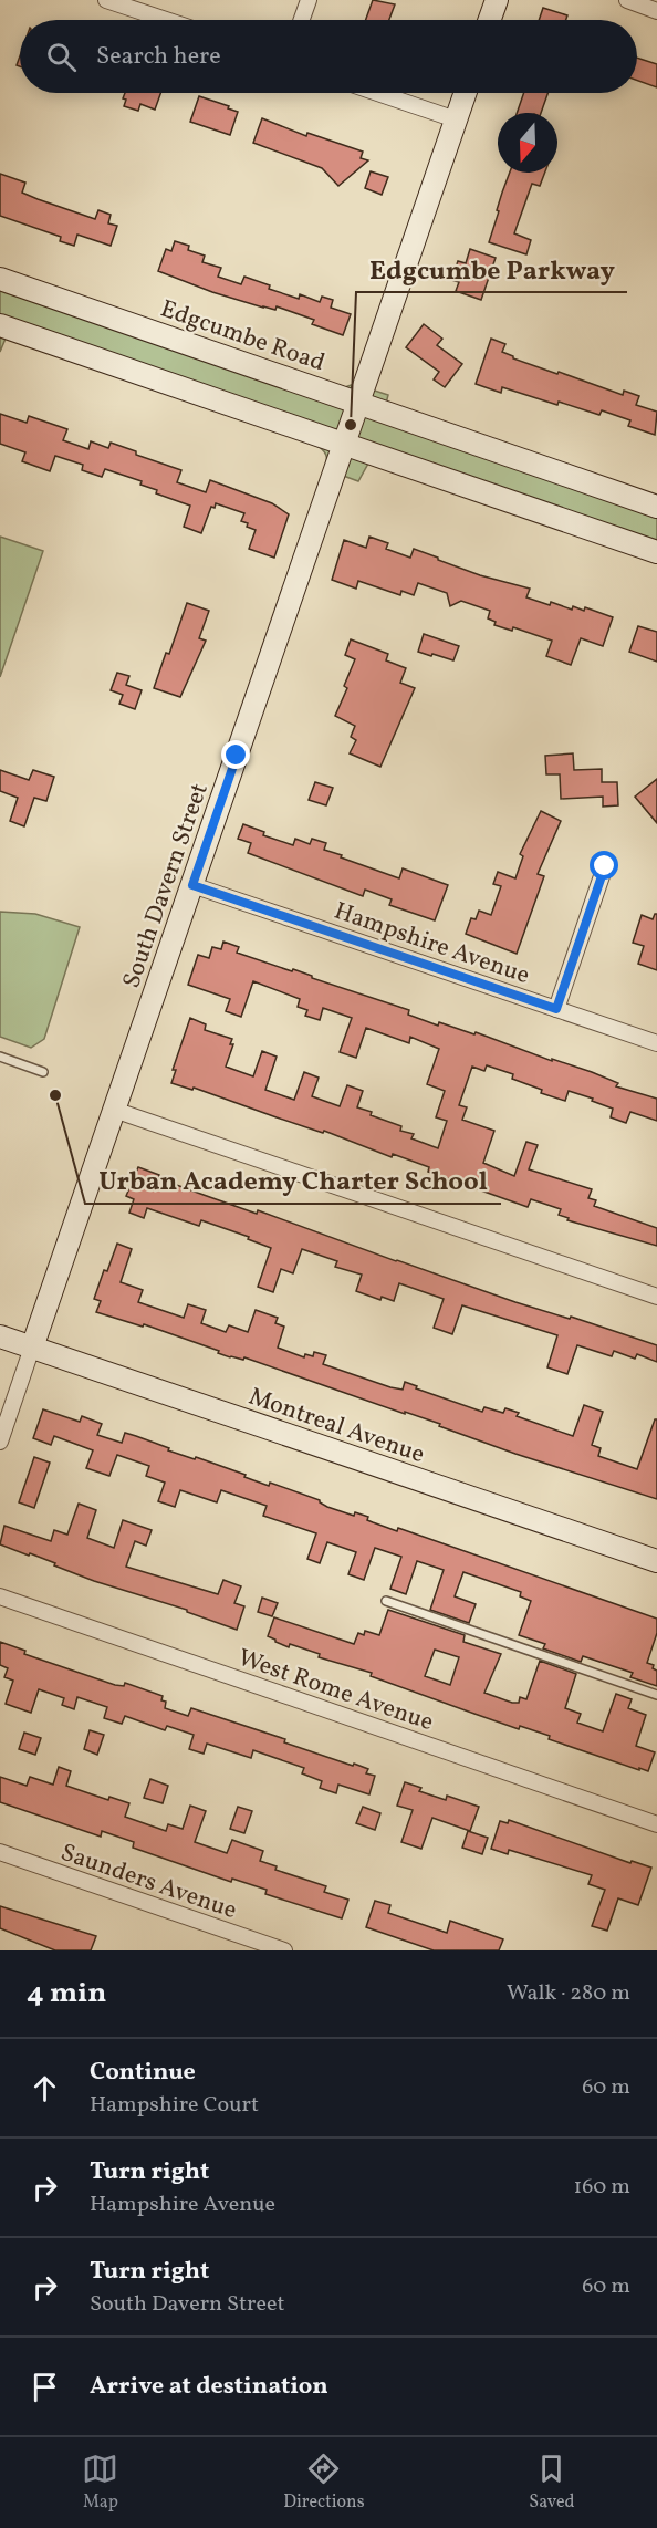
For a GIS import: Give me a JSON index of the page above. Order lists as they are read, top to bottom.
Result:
{
  "streets": {
    "street": [
      "Edgcumbe Road",
      "South Davern Street",
      "Hampshire Avenue",
      "Montreal Avenue",
      "West Rome Avenue",
      "Saunders Avenue"
    ]
  },
  "crossings": [
    ["Edgcumbe Road", "South Davern Street"],
    ["South Davern Street", "Hampshire Avenue"],
    ["South Davern Street", "Montreal Avenue"]
  ],
  "places": ["Edgcumbe Parkway", "Urban Academy Charter School"],
  "north": "bottom",
  "page": {
    "search": "Search here",
    "heading": ["4 min", "Walk · 280 m"],
    "list": [
      ["Continue", "Hampshire Court", "60 m"],
      ["Turn right", "Hampshire Avenue", "160 m"],
      ["Turn right", "South Davern Street", "60 m"],
      "Arrive at destination"
    ],
    "nav": ["Map", "Directions", "Saved"]
  }
}
